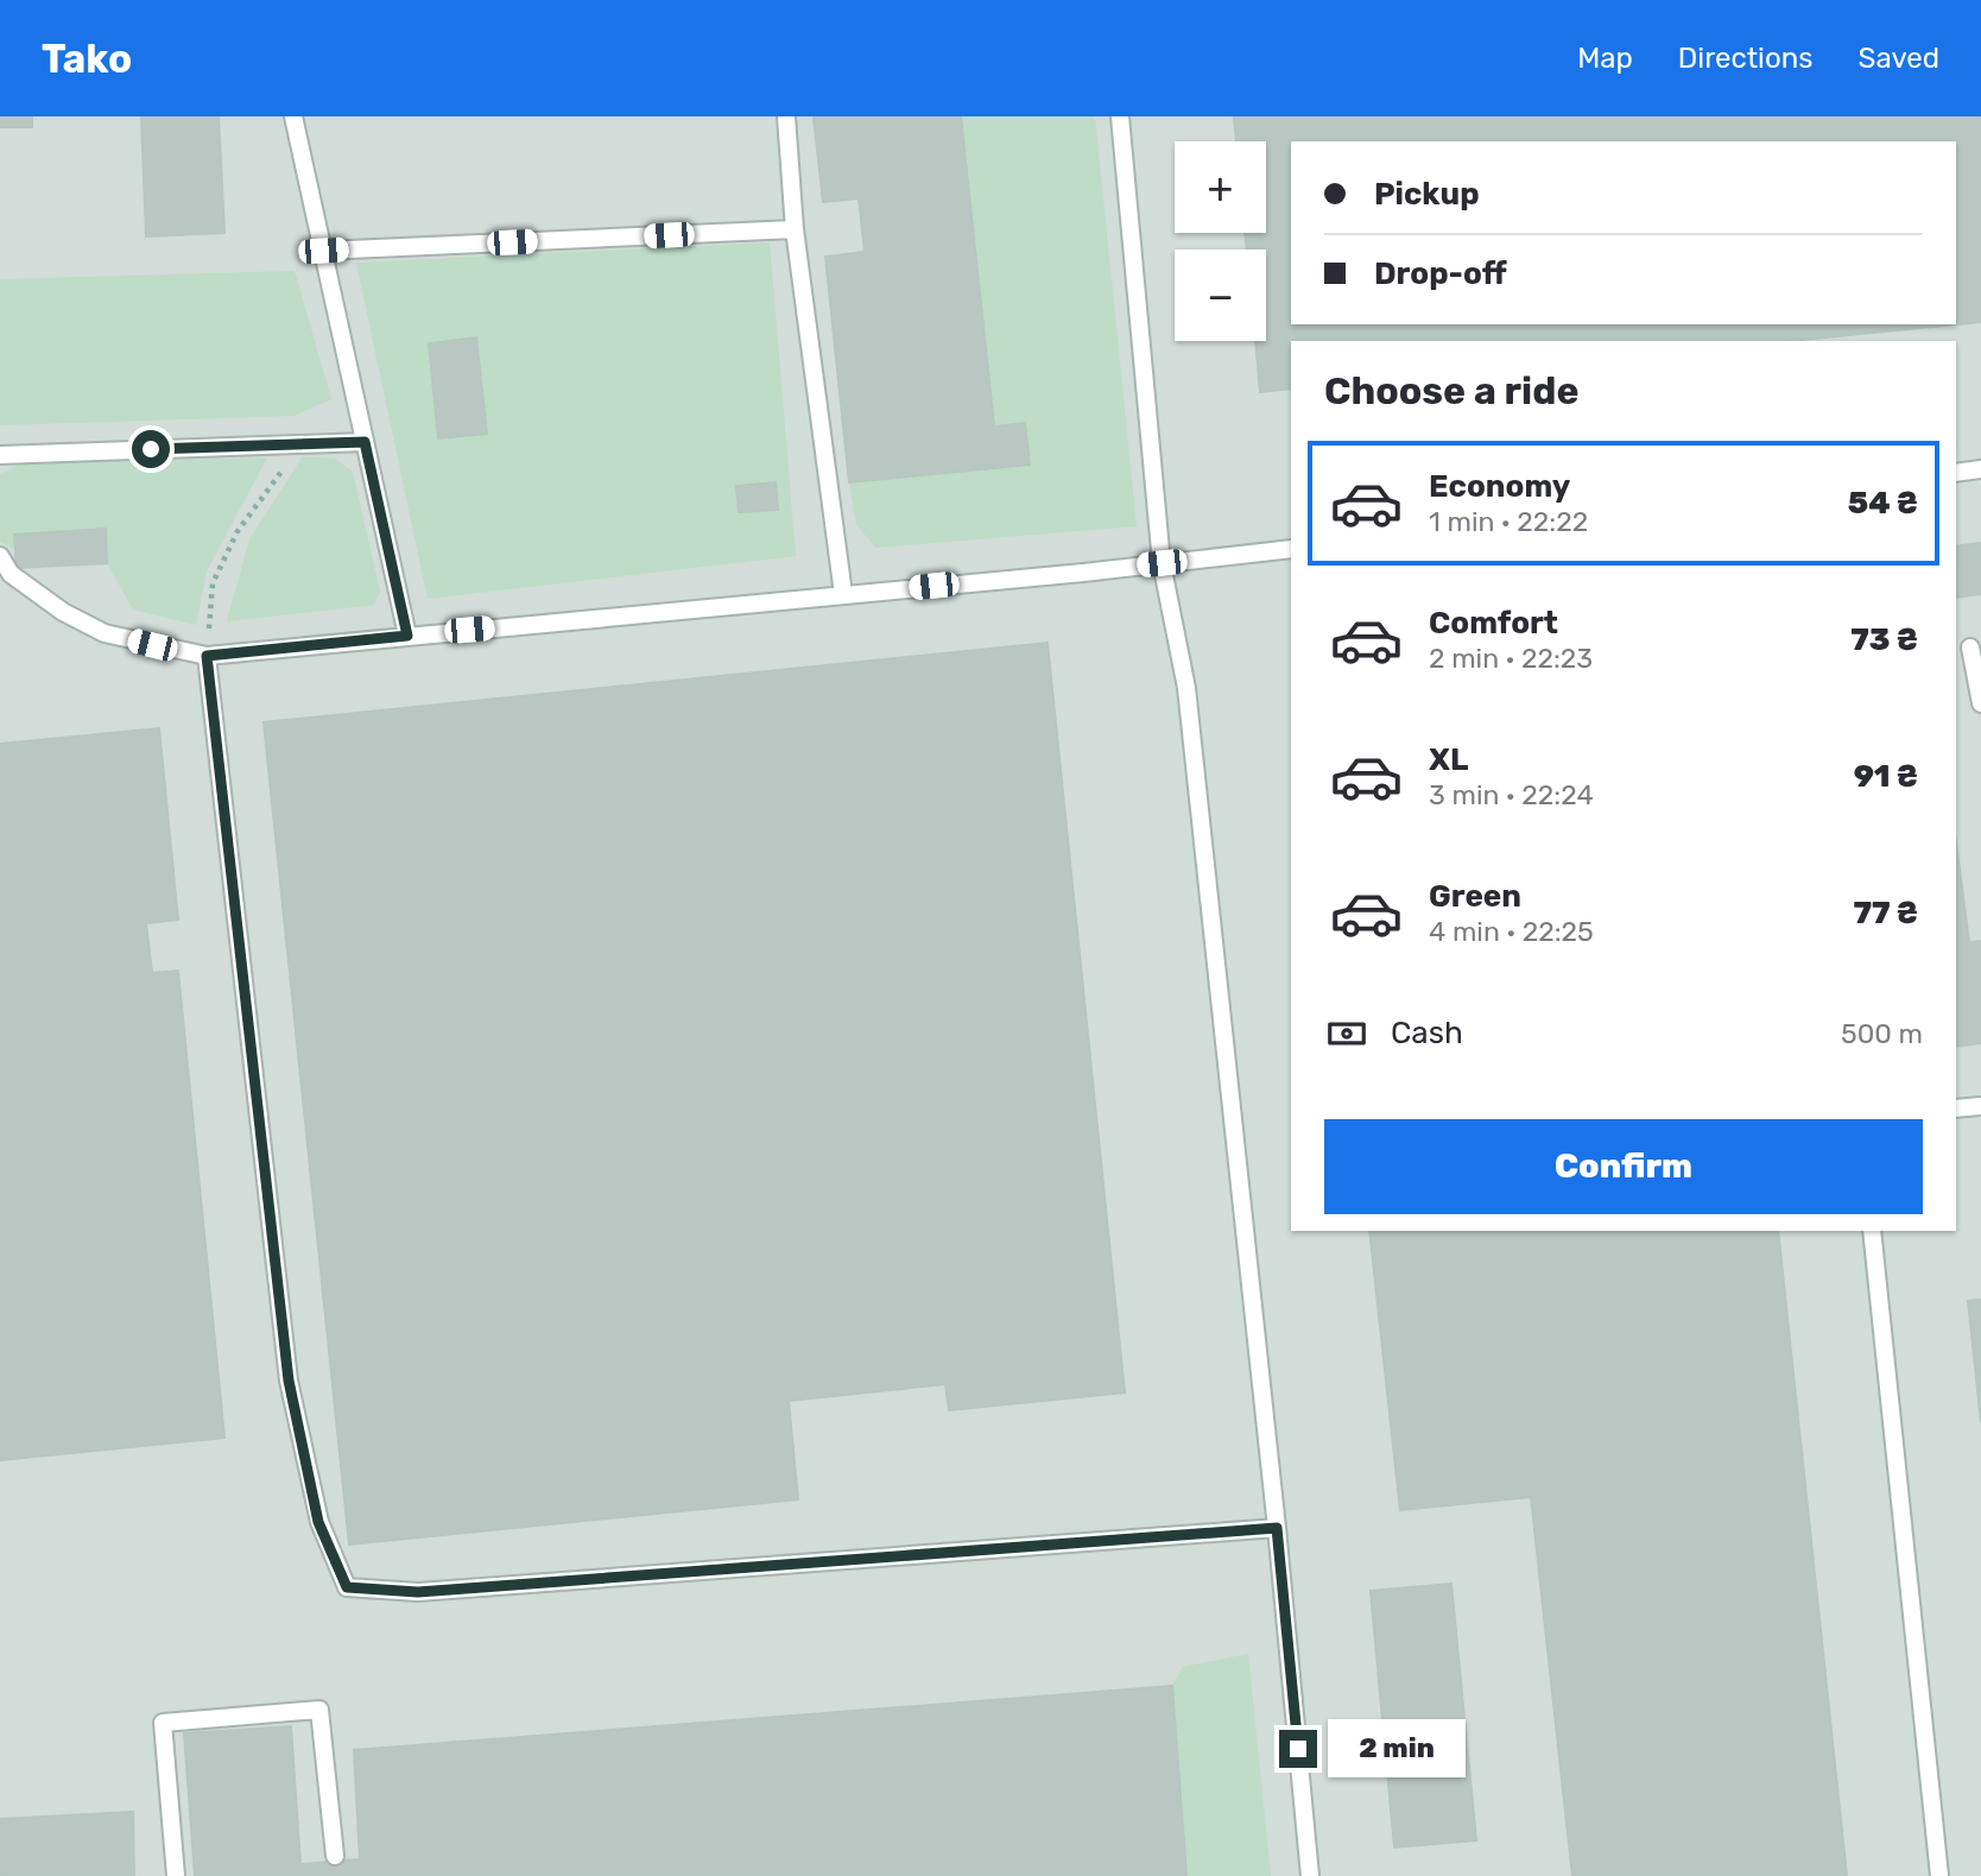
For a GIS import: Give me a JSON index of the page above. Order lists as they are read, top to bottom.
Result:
{
  "page": {
    "header": "Tako",
    "nav": ["Map", "Directions", "Saved"],
    "map_buttons": ["+", "−"],
    "banner": ["Pickup", "Drop-off"],
    "heading": "Choose a ride",
    "list": [
      {
        "name": "Economy",
        "note": "1 min · 22:22",
        "value": "54 ₴"
      },
      {
        "name": "Comfort",
        "note": "2 min · 22:23",
        "value": "73 ₴"
      },
      {
        "name": "XL",
        "note": "3 min · 22:24",
        "value": "91 ₴"
      },
      {
        "name": "Green",
        "note": "4 min · 22:25",
        "value": "77 ₴"
      }
    ],
    "pay": ["Cash", "500 m"],
    "buttons": "Confirm",
    "bubble": "2 min"
  }
}
